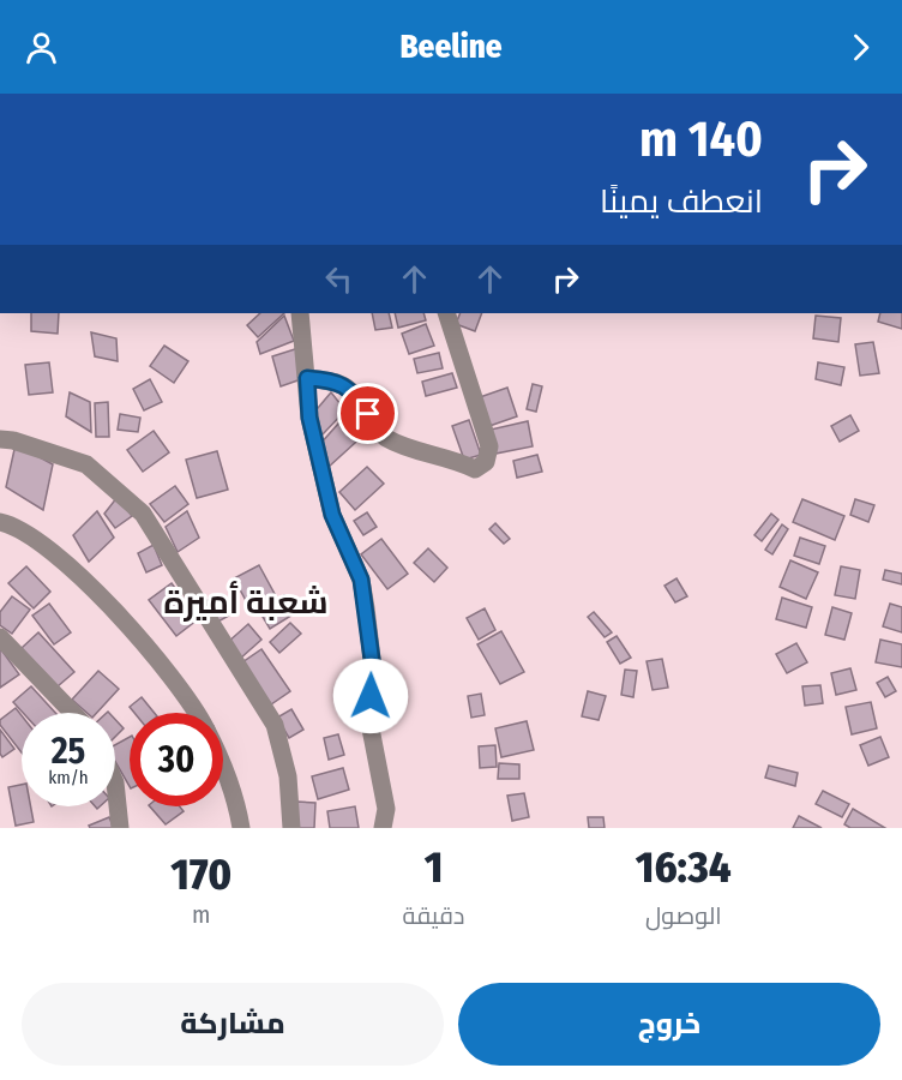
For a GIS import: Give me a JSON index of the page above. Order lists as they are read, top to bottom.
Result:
{
  "districts": ["شعبة أميرة"],
  "page": {
    "header": "Beeline",
    "turn": ["140 m", "انعطف يمينًا"],
    "speed": "25 km/h",
    "limit": "30",
    "eta": [
      "16:34",
      "الوصول",
      "1",
      "دقيقة",
      "170",
      "m"
    ],
    "buttons": ["خروج", "مشاركة"]
  }
}
